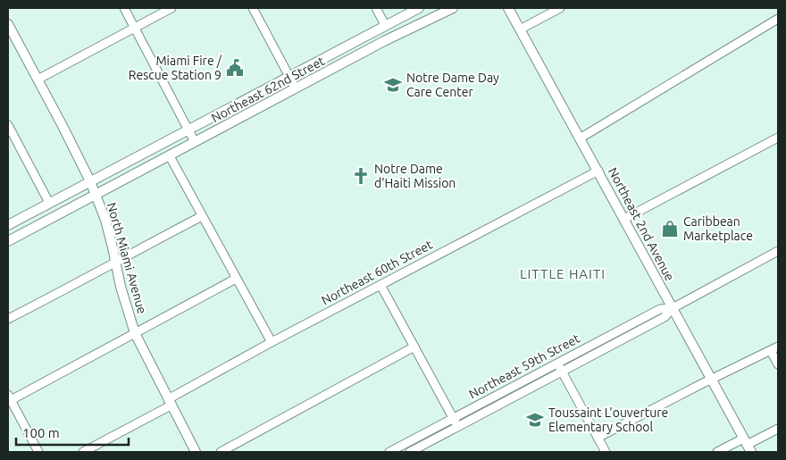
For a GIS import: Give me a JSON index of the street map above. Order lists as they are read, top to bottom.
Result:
{
  "streets": {
    "main road": ["Northeast 62nd Street", "Northeast 2nd Avenue", "North Miami Avenue"],
    "street": ["Northeast 60th Street", "Northeast 59th Street"]
  },
  "crossings": [
    ["Northeast 62nd Street", "North Miami Avenue"],
    ["Northeast 2nd Avenue", "Northeast 60th Street"],
    ["Northeast 2nd Avenue", "Northeast 59th Street"],
    ["North Miami Avenue", "Northeast 60th Street"]
  ],
  "districts": ["LITTLE HAITI"],
  "places": {
    "public building": ["Miami Fire / Rescue Station 9"],
    "school or university": ["Notre Dame Day Care Center", "Toussaint L'ouverture Elementary School"],
    "church": ["Notre Dame d'Haiti Mission"],
    "shop": ["Caribbean Marketplace"]
  },
  "scale_bar": "100 m"
}
